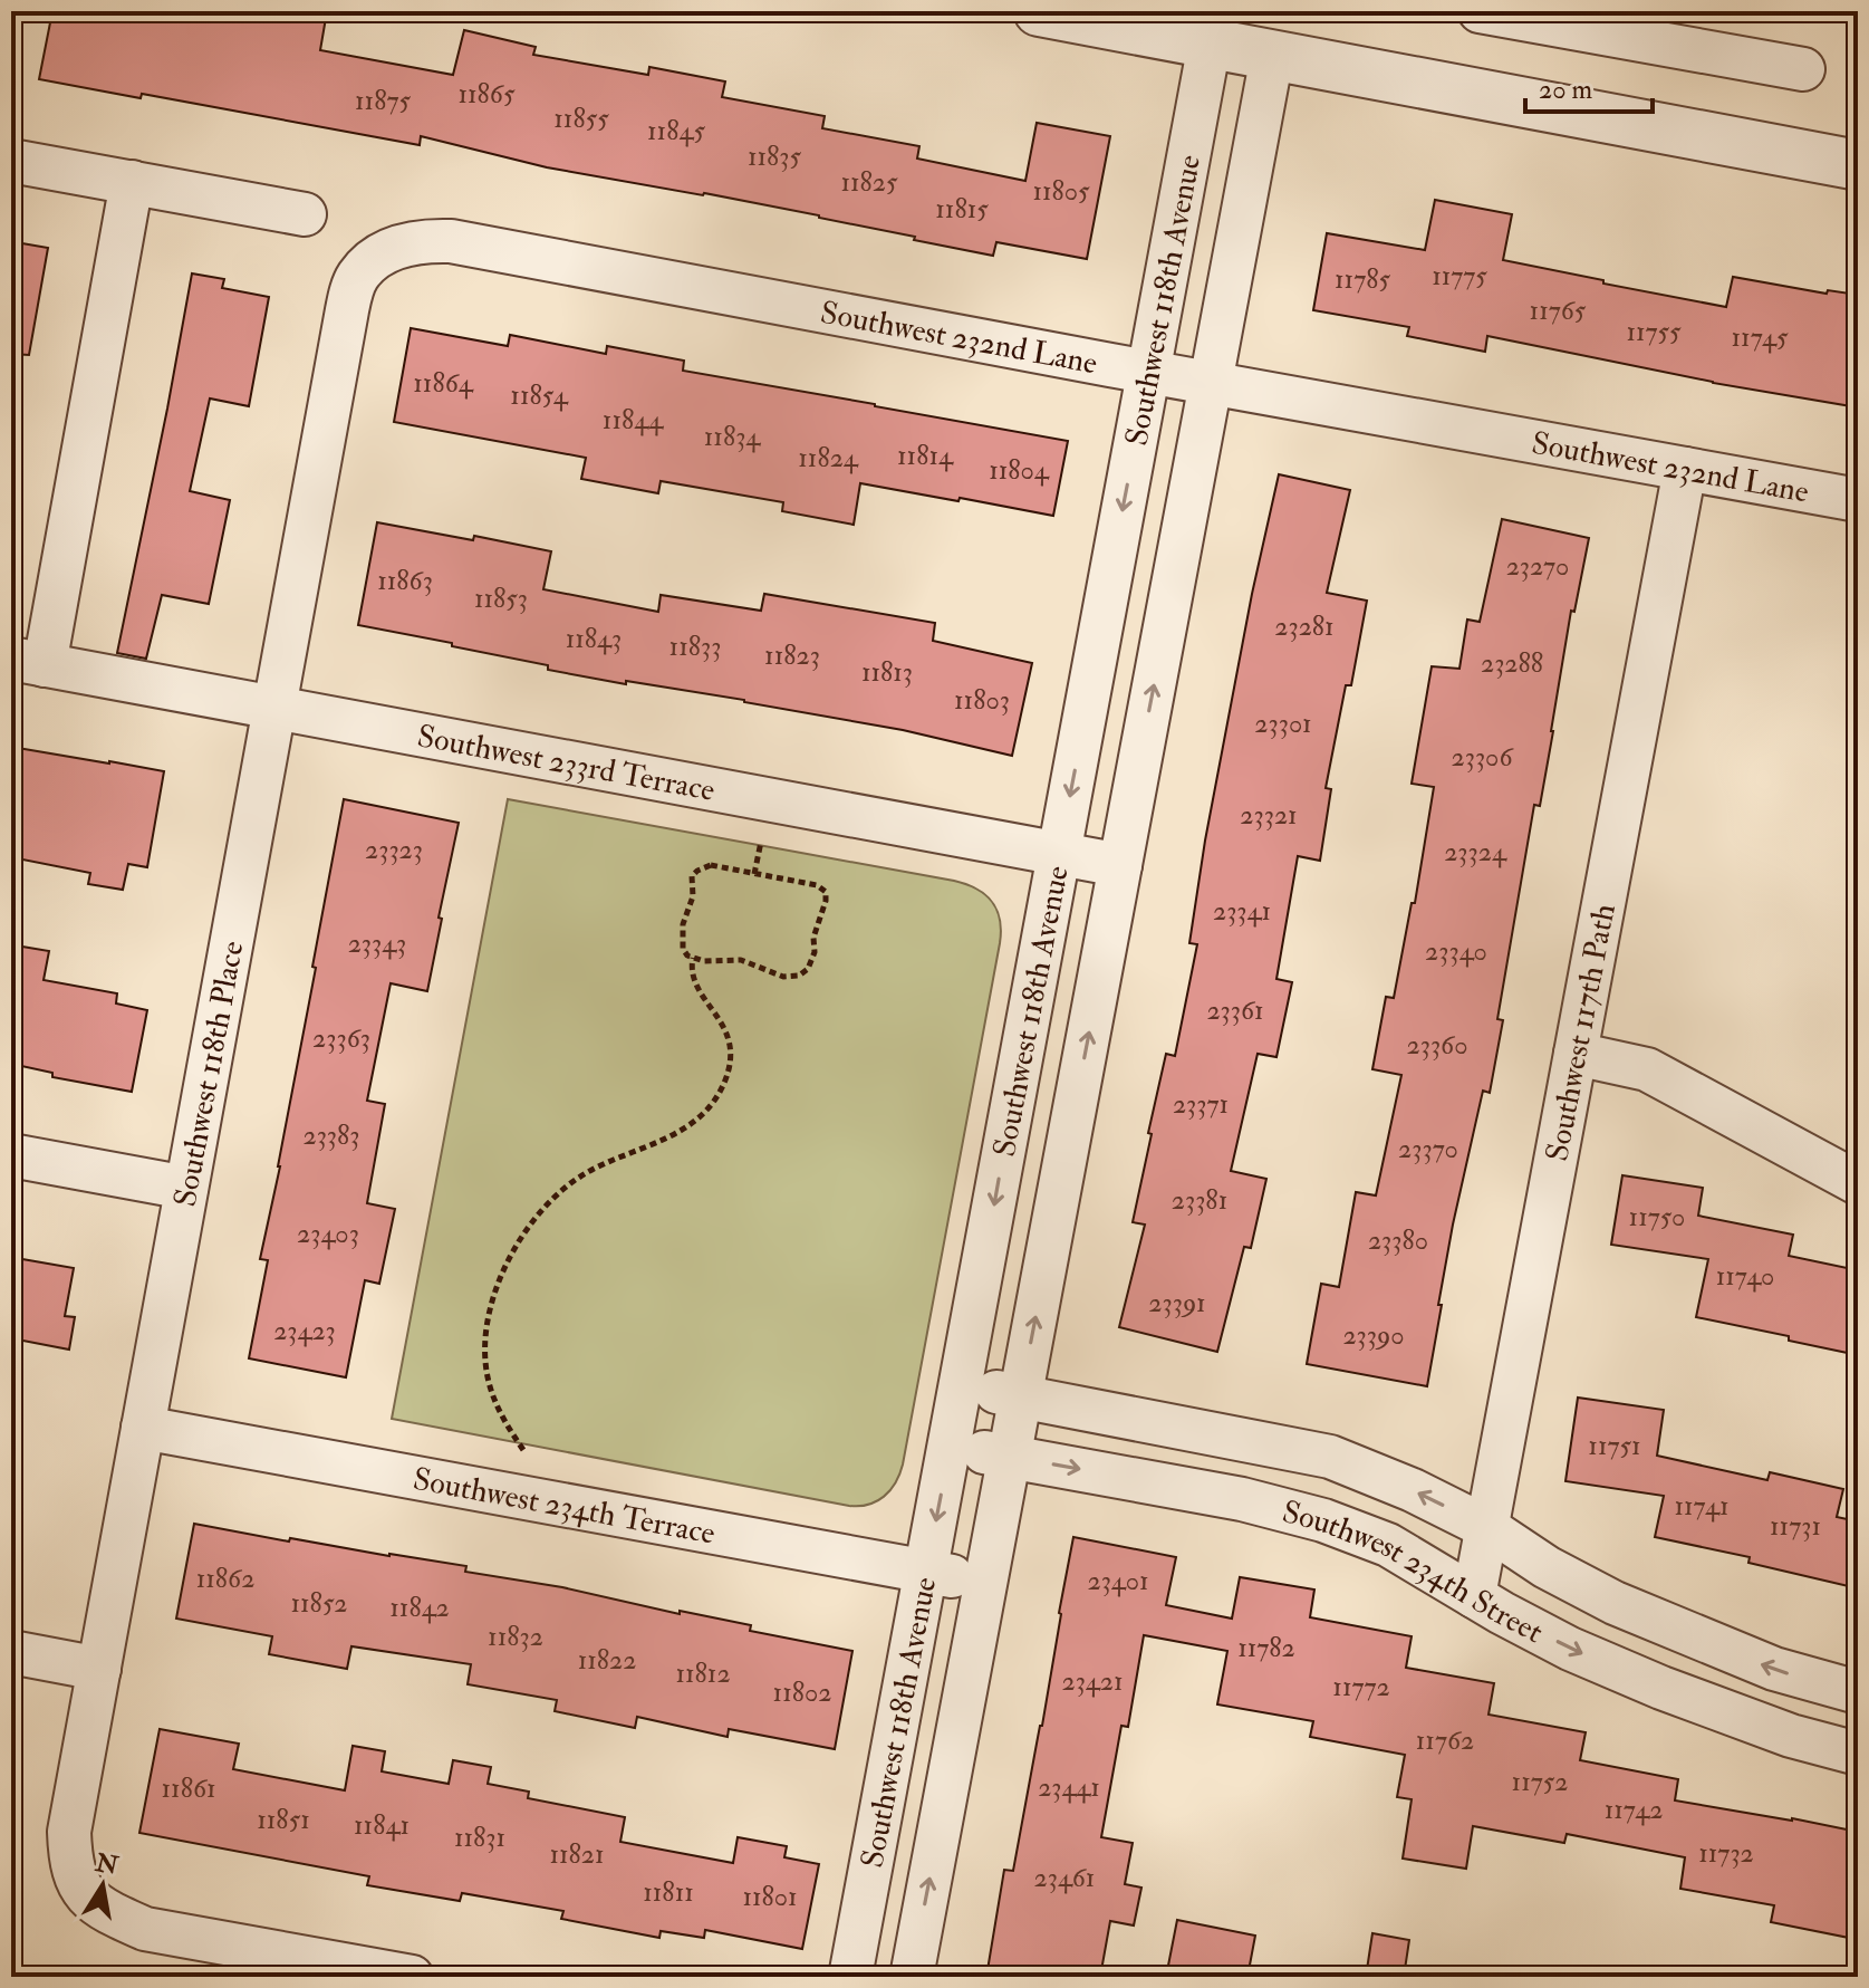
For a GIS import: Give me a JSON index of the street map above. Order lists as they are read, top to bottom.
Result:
{
  "streets": {
    "street": [
      "Southwest 118th Avenue",
      "Southwest 232nd Lane",
      "Southwest 233rd Terrace",
      "Southwest 117th Path",
      "Southwest 118th Place",
      "Southwest 234th Terrace",
      "Southwest 234th Street"
    ]
  },
  "crossings": [
    ["Southwest 118th Avenue", "Southwest 232nd Lane"],
    ["Southwest 118th Avenue", "Southwest 233rd Terrace"],
    ["Southwest 118th Avenue", "Southwest 234th Terrace"],
    ["Southwest 118th Avenue", "Southwest 234th Street"],
    ["Southwest 232nd Lane", "Southwest 117th Path"],
    ["Southwest 232nd Lane", "Southwest 118th Place"],
    ["Southwest 233rd Terrace", "Southwest 118th Place"],
    ["Southwest 117th Path", "Southwest 234th Street"],
    ["Southwest 118th Place", "Southwest 234th Terrace"]
  ],
  "house_numbers": [
    "11865",
    "11875",
    "11855",
    "11845",
    "11835",
    "11825",
    "11805",
    "11815",
    "11775",
    "11785",
    "11765",
    "11755",
    "11745",
    "11864",
    "11854",
    "11844",
    "11834",
    "11814",
    "11824",
    "11804",
    "23270",
    "11863",
    "11853",
    "23281",
    "11843",
    "11833",
    "11823",
    "23288",
    "11813",
    "11803",
    "23301",
    "23306",
    "23321",
    "23323",
    "23324",
    "23341",
    "23343",
    "23340",
    "23361",
    "23363",
    "23360",
    "23371",
    "23383",
    "23370",
    "23381",
    "11750",
    "23403",
    "23380",
    "11740",
    "23391",
    "23423",
    "23390",
    "11751",
    "11741",
    "11731",
    "11862",
    "23401",
    "11852",
    "11842",
    "11832",
    "11782",
    "11822",
    "11812",
    "23421",
    "11772",
    "11802",
    "11762",
    "11752",
    "23441",
    "11861",
    "11742",
    "11851",
    "11841",
    "11831",
    "11732",
    "11821",
    "23461",
    "11811",
    "11801"
  ],
  "scale_bar": "20 m",
  "north": "top"
}
